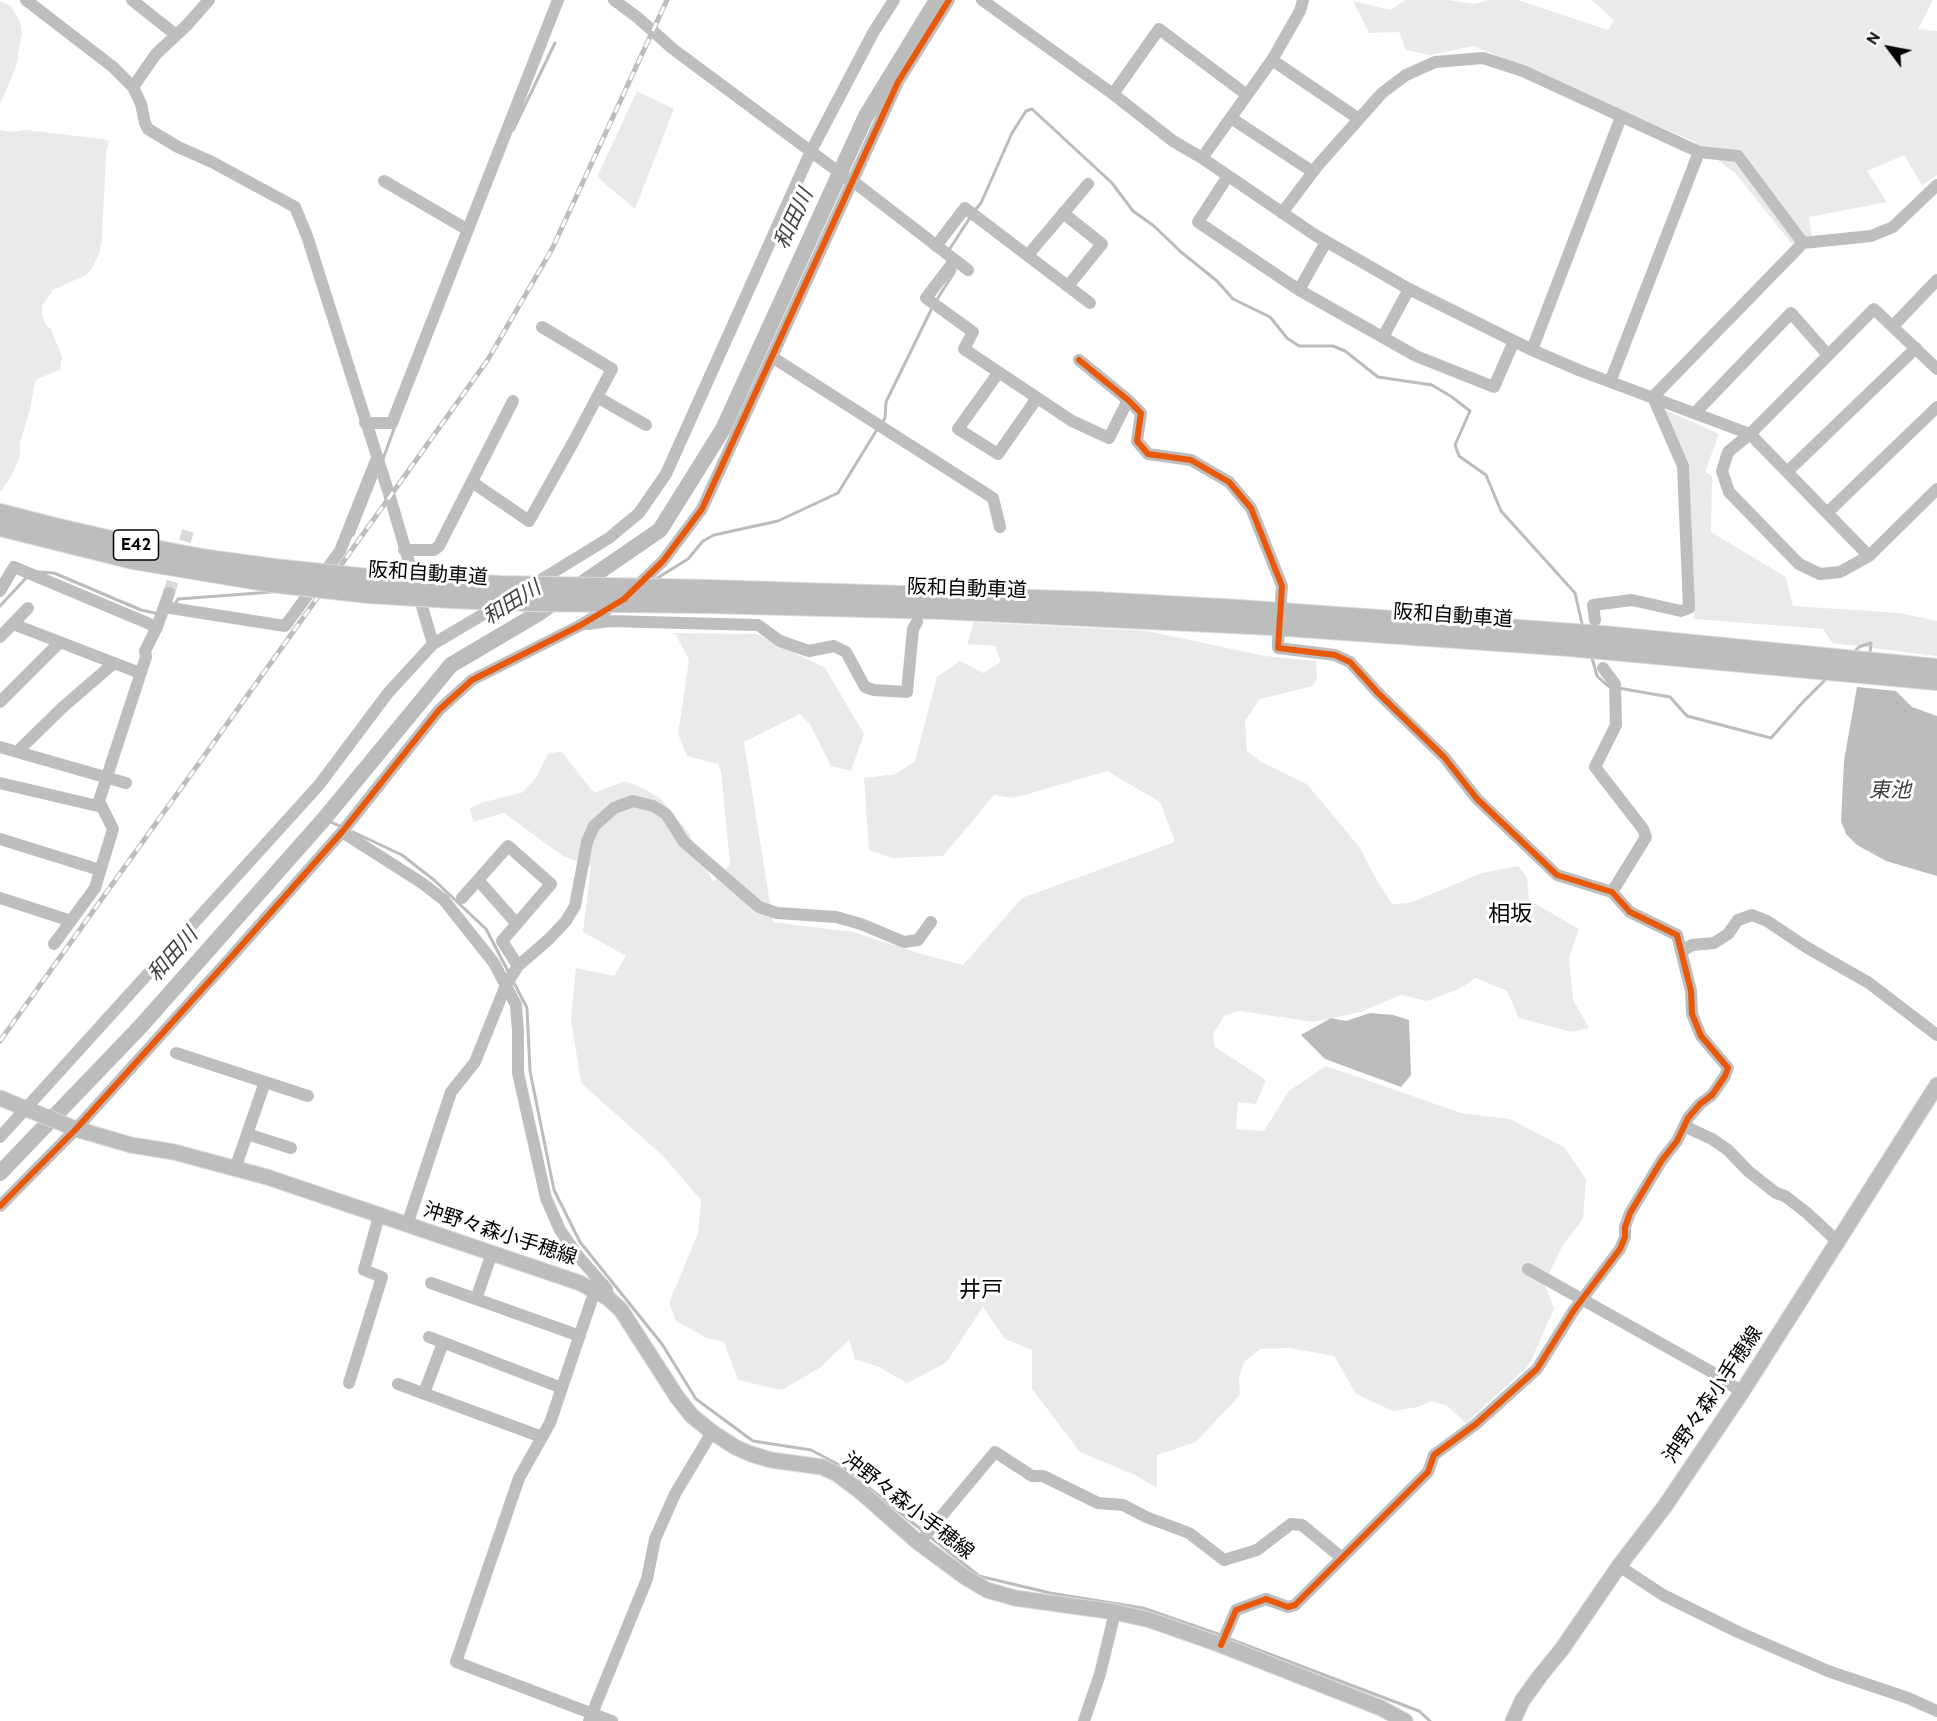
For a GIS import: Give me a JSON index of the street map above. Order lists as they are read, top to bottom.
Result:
{
  "streets": {
    "highway": ["E42", "阪和自動車道"],
    "main road": ["沖野々森小手穂線"]
  },
  "districts": ["相坂", "井戸"],
  "water": ["和田川", "東池"],
  "north": "top left"
}
